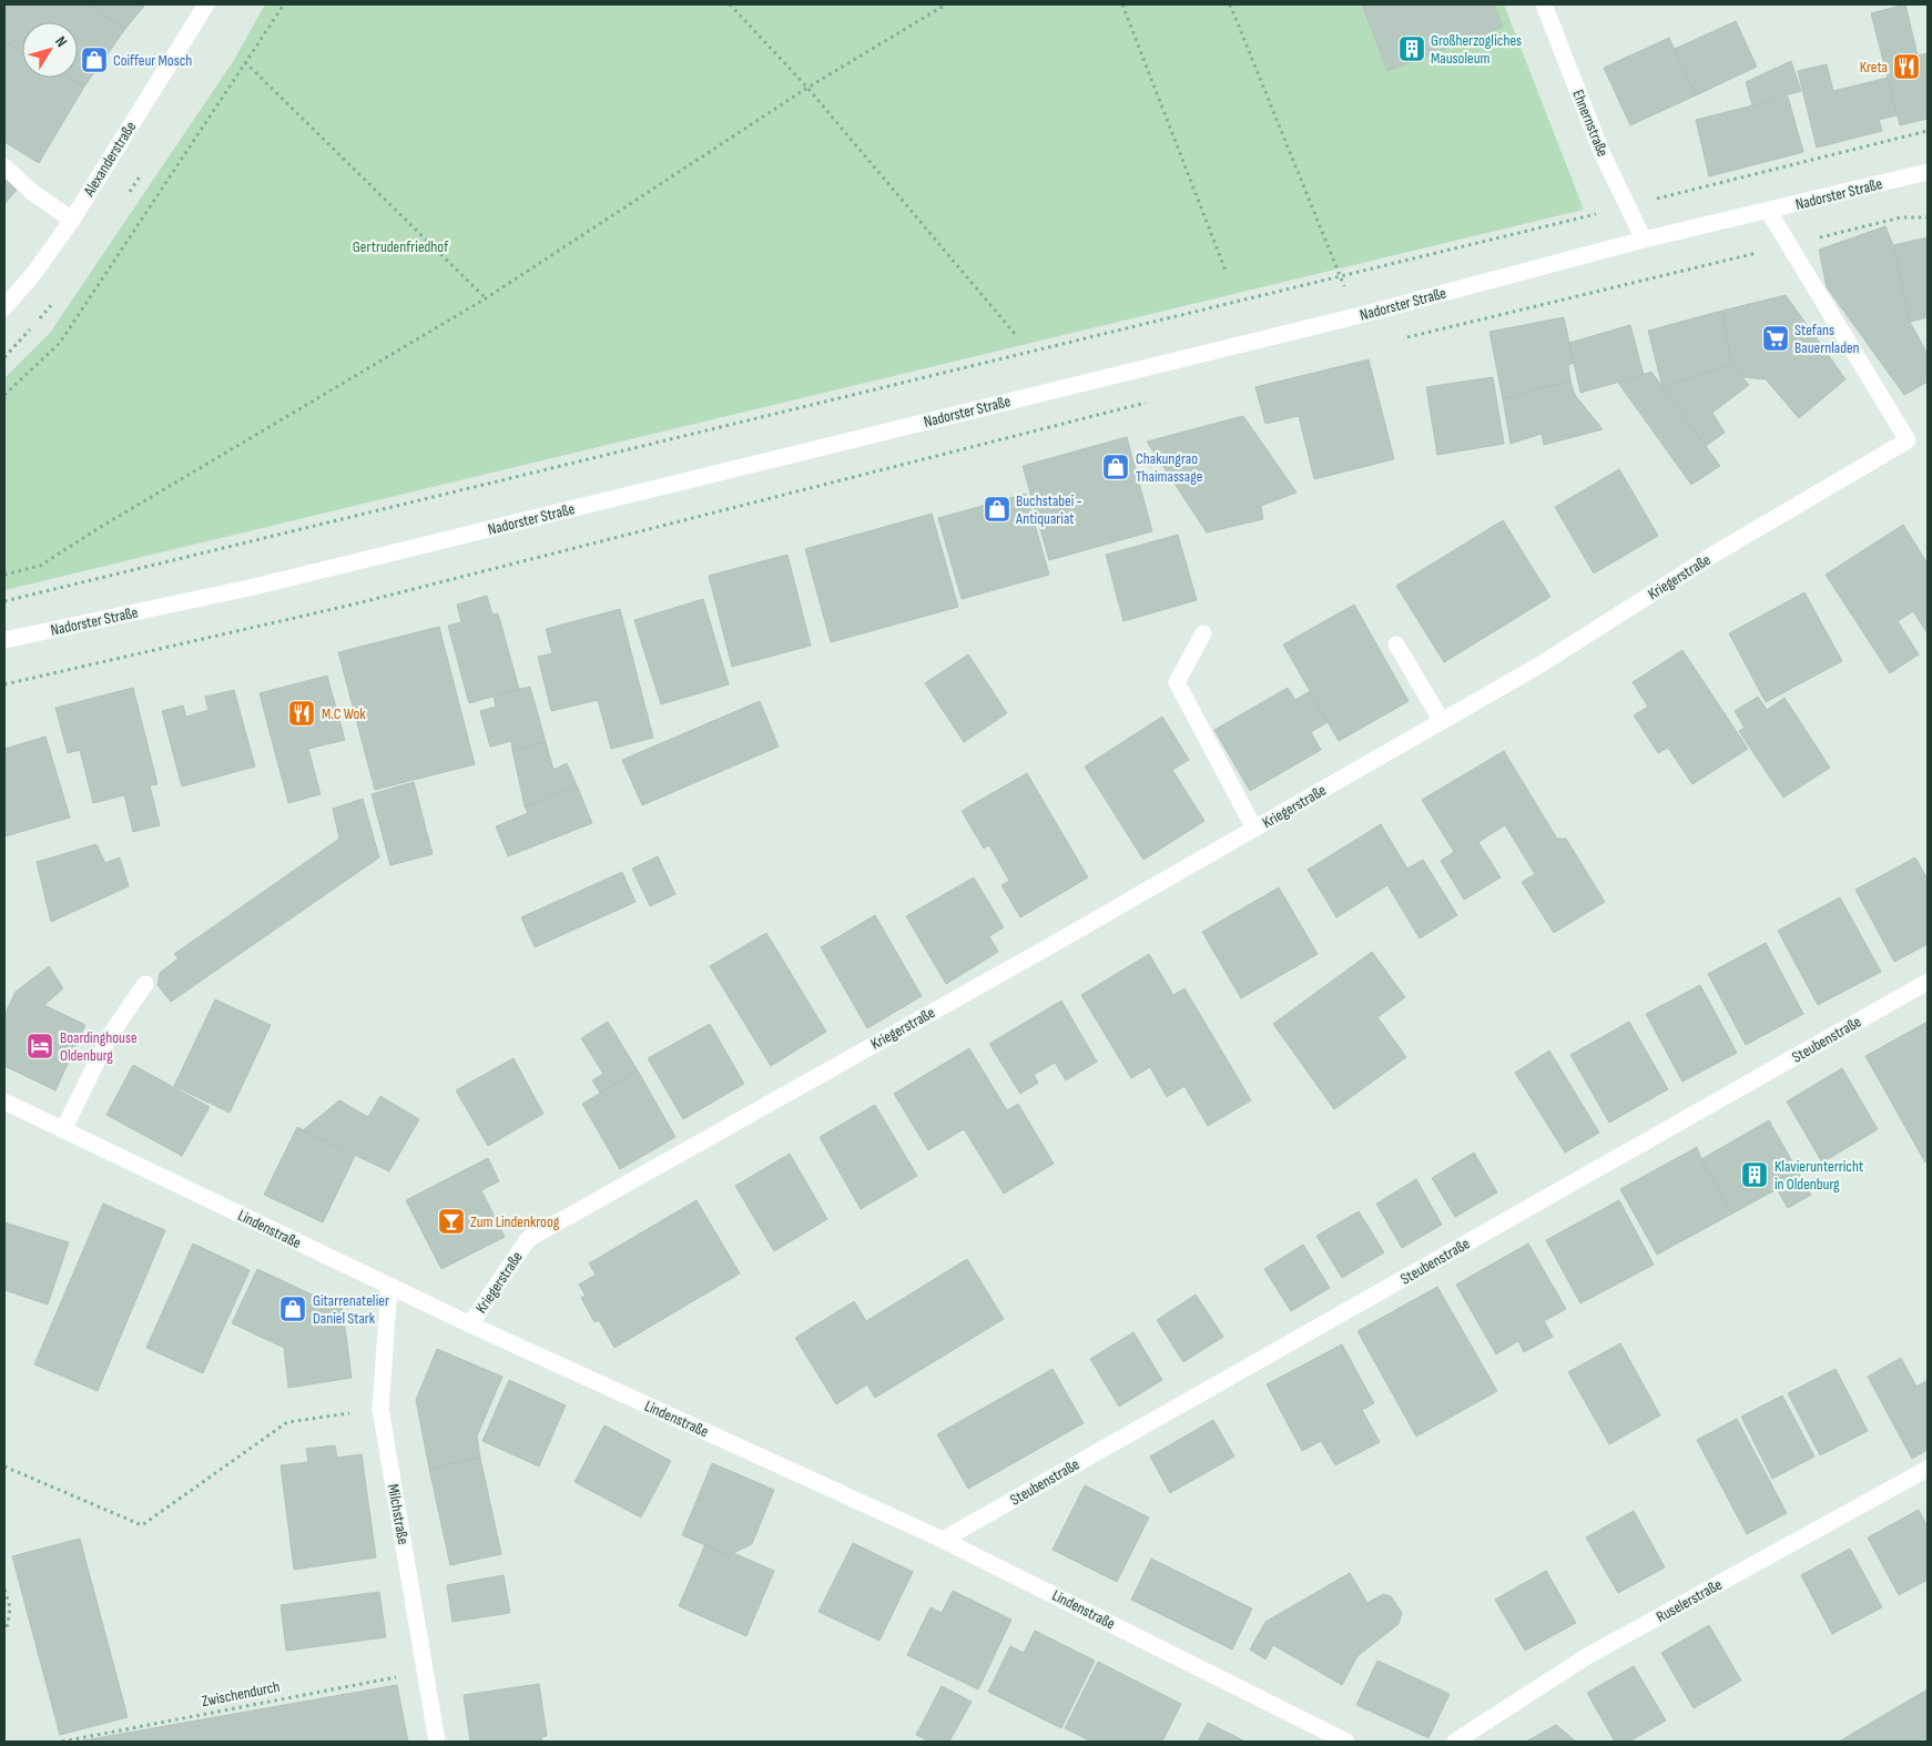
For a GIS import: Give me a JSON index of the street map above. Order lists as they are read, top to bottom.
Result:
{
  "streets": {
    "street": [
      "Ehnernstraße",
      "Alexanderstraße",
      "Nadorster Straße",
      "Kriegerstraße",
      "Steubenstraße",
      "Lindenstraße",
      "Milchstraße",
      "Ruselerstraße"
    ],
    "path": ["Zwischendurch"]
  },
  "crossings": [
    ["Ehnernstraße", "Nadorster Straße"],
    ["Nadorster Straße", "Kriegerstraße"],
    ["Kriegerstraße", "Lindenstraße"],
    ["Steubenstraße", "Lindenstraße"],
    ["Lindenstraße", "Milchstraße"],
    ["Milchstraße", "Zwischendurch"]
  ],
  "parks": ["Gertrudenfriedhof"],
  "places": {
    "building": ["Großherzogliches Mausoleum", "Klavierunterricht in Oldenburg"],
    "shop": [
      "Coiffeur Mosch",
      "Chakungrao Thaimassage",
      "Buchstabei - Antiquariat",
      "Gitarrenatelier Daniel Stark"
    ],
    "restaurant": ["Kreta", "M.C Wok"],
    "supermarket": ["Stefans Bauernladen"],
    "hotel": ["Boardinghouse Oldenburg"],
    "bar": ["Zum Lindenkroog"]
  },
  "north": "top right"
}
